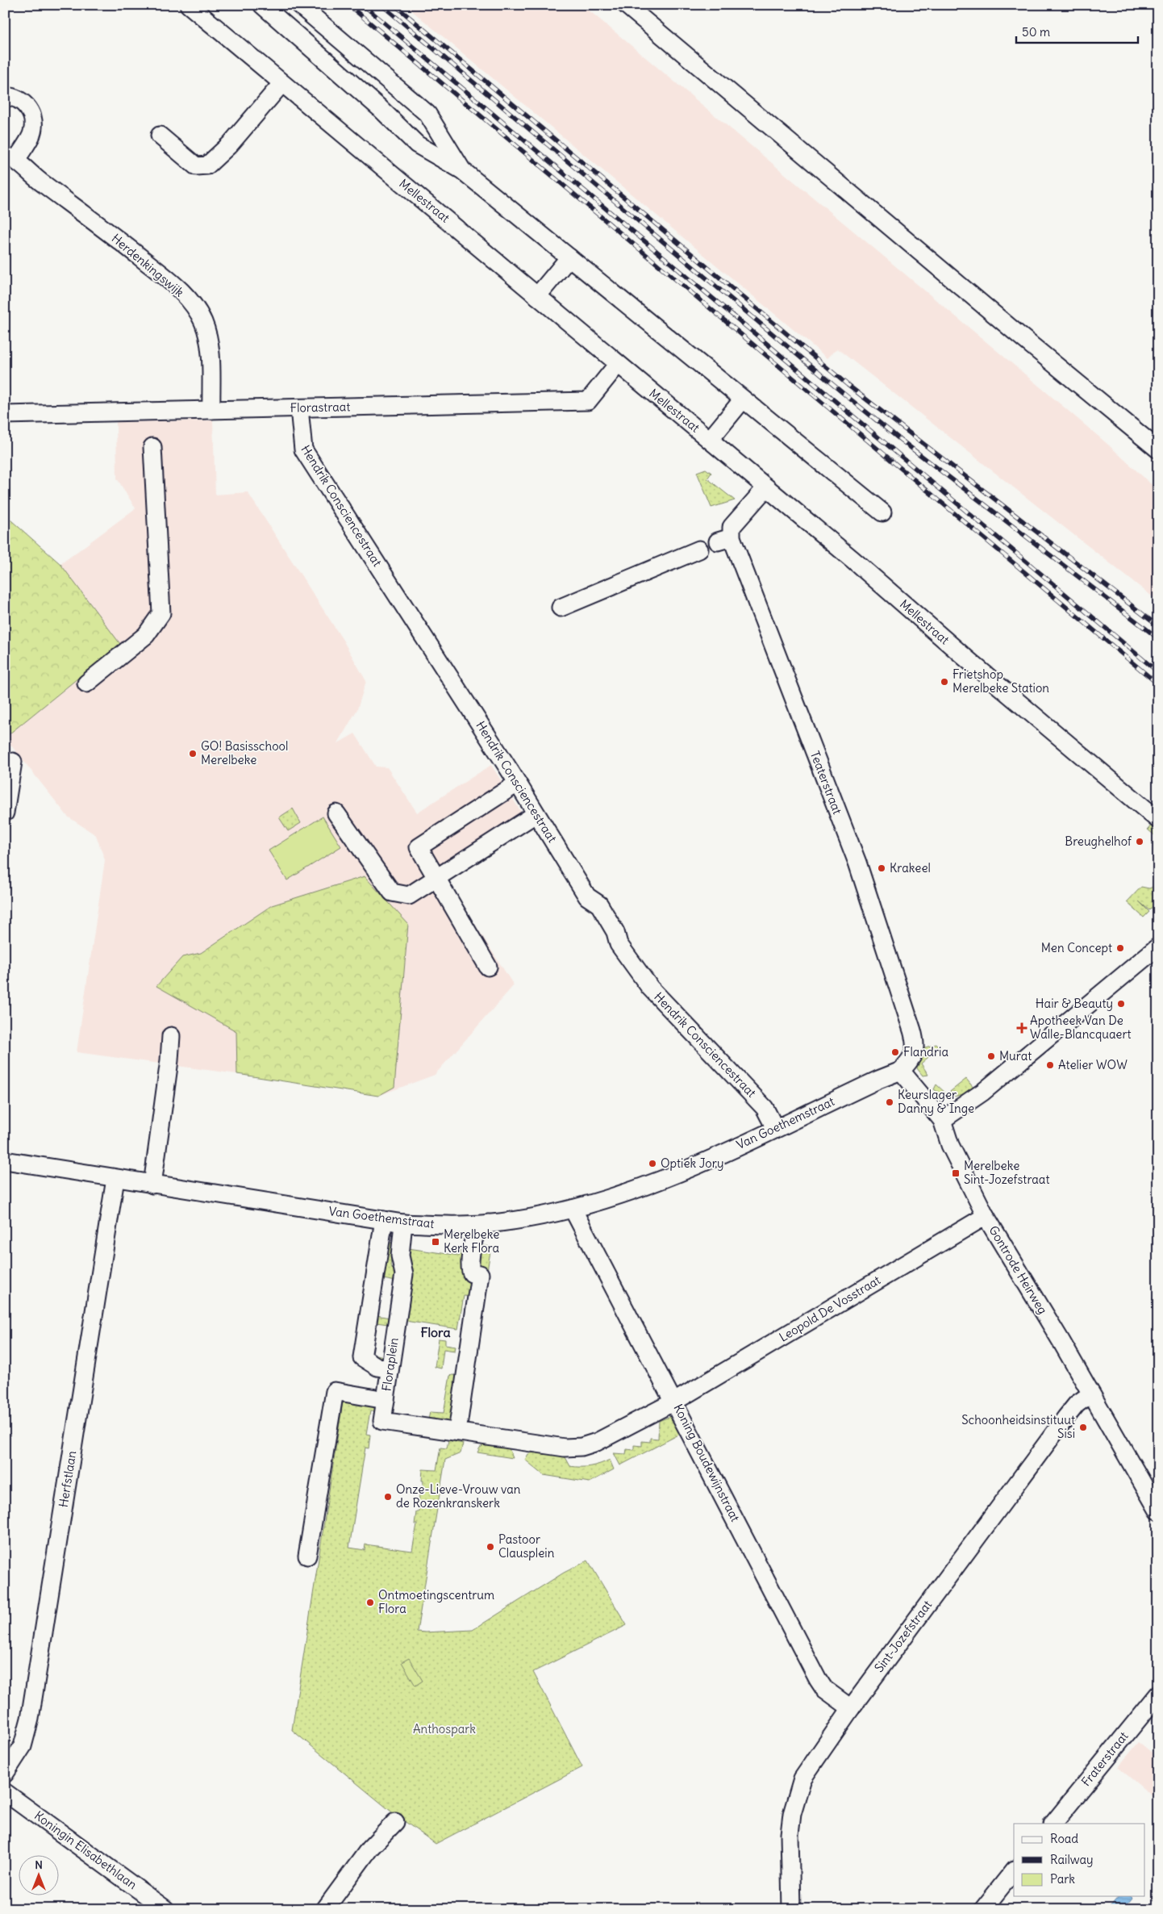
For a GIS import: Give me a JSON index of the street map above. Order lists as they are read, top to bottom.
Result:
{
  "streets": {
    "street": [
      "Mellestraat",
      "Herdenkingswijk",
      "Florastraat",
      "Hendrik Consciencestraat",
      "Teaterstraat",
      "Van Goethemstraat",
      "Gontrode Heirweg",
      "Leopold De Vosstraat",
      "Floraplein",
      "Koning Boudewijnstraat",
      "Herfstlaan",
      "Sint-Jozefstraat",
      "Fraterstraat",
      "Koningin Elisabethlaan"
    ]
  },
  "crossings": [
    ["Mellestraat", "Florastraat"],
    ["Mellestraat", "Teaterstraat"],
    ["Herdenkingswijk", "Florastraat"],
    ["Florastraat", "Hendrik Consciencestraat"],
    ["Hendrik Consciencestraat", "Van Goethemstraat"],
    ["Teaterstraat", "Van Goethemstraat"],
    ["Teaterstraat", "Gontrode Heirweg"],
    ["Van Goethemstraat", "Gontrode Heirweg"],
    ["Van Goethemstraat", "Floraplein"],
    ["Van Goethemstraat", "Koning Boudewijnstraat"],
    ["Van Goethemstraat", "Herfstlaan"],
    ["Gontrode Heirweg", "Leopold De Vosstraat"],
    ["Gontrode Heirweg", "Sint-Jozefstraat"],
    ["Leopold De Vosstraat", "Koning Boudewijnstraat"],
    ["Koning Boudewijnstraat", "Sint-Jozefstraat"]
  ],
  "districts": ["Flora"],
  "parks": ["Anthospark"],
  "places": {
    "other": [
      "Frietshop Merelbeke Station",
      "GO! Basisschool Merelbeke",
      "Breughelhof",
      "Krakeel",
      "Men Concept",
      "Hair & Beauty",
      "Flandria",
      "Murat",
      "Atelier WOW",
      "Keurslager Danny & Inge",
      "Optiek Jory",
      "Schoonheidsinstituut Sisi",
      "Onze-Lieve-Vrouw van de Rozenkranskerk",
      "Pastoor Clausplein",
      "Ontmoetingscentrum Flora"
    ],
    "health": ["Apotheek Van De Walle-Blancquaert"],
    "transit": ["Merelbeke Sint-Jozefstraat", "Merelbeke Kerk Flora"]
  },
  "legend": ["Road", "Railway", "Park"],
  "scale_bar": "50 m",
  "north": "top"
}
